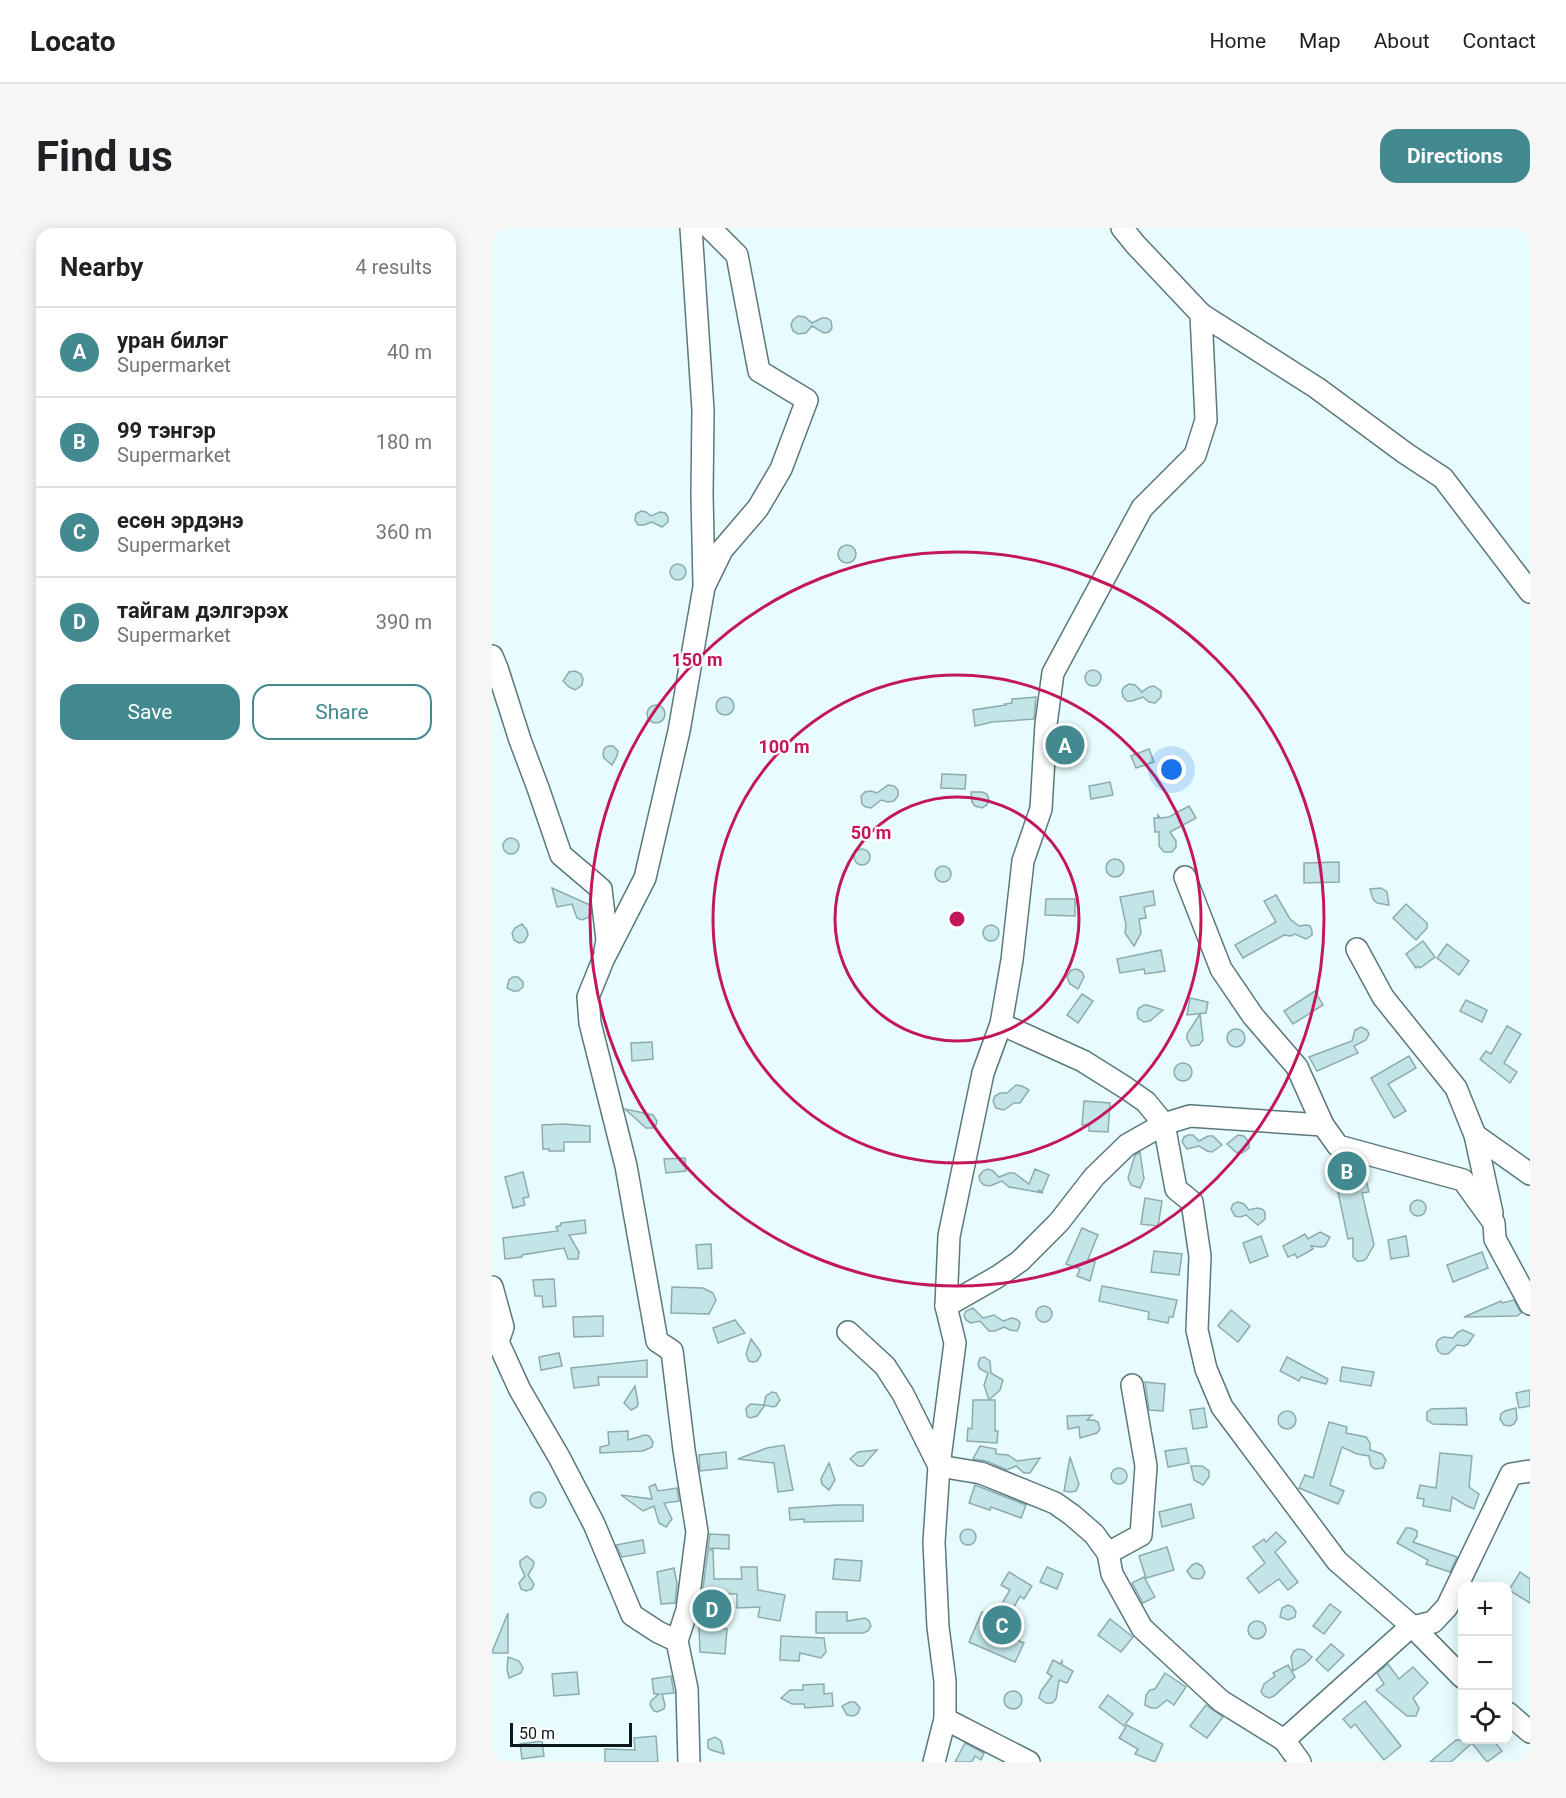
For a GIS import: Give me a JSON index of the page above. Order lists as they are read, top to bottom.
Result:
{
  "scale_bar": "50 m",
  "page": {
    "header": "Locato",
    "nav": [
      "Home",
      "Map",
      "About",
      "Contact"
    ],
    "buttons": [
      "Directions",
      ["Save", "Share"]
    ],
    "title": "Find us",
    "heading": ["Nearby", "4 results"],
    "list": [
      {
        "mark": "A",
        "name": "уран билэг",
        "note": "Supermarket",
        "value": "40 m"
      },
      {
        "mark": "B",
        "name": "99 тэнгэр",
        "note": "Supermarket",
        "value": "180 m"
      },
      {
        "mark": "C",
        "name": "есөн эрдэнэ",
        "note": "Supermarket",
        "value": "360 m"
      },
      {
        "mark": "D",
        "name": "тайгам дэлгэрэх",
        "note": "Supermarket",
        "value": "390 m"
      }
    ],
    "pins": [
      "A",
      "B",
      "D",
      "C"
    ],
    "map_buttons": ["+", "−"],
    "scale": "50 m"
  },
  "rings": ["150 m", "100 m", "50 m"]
}
